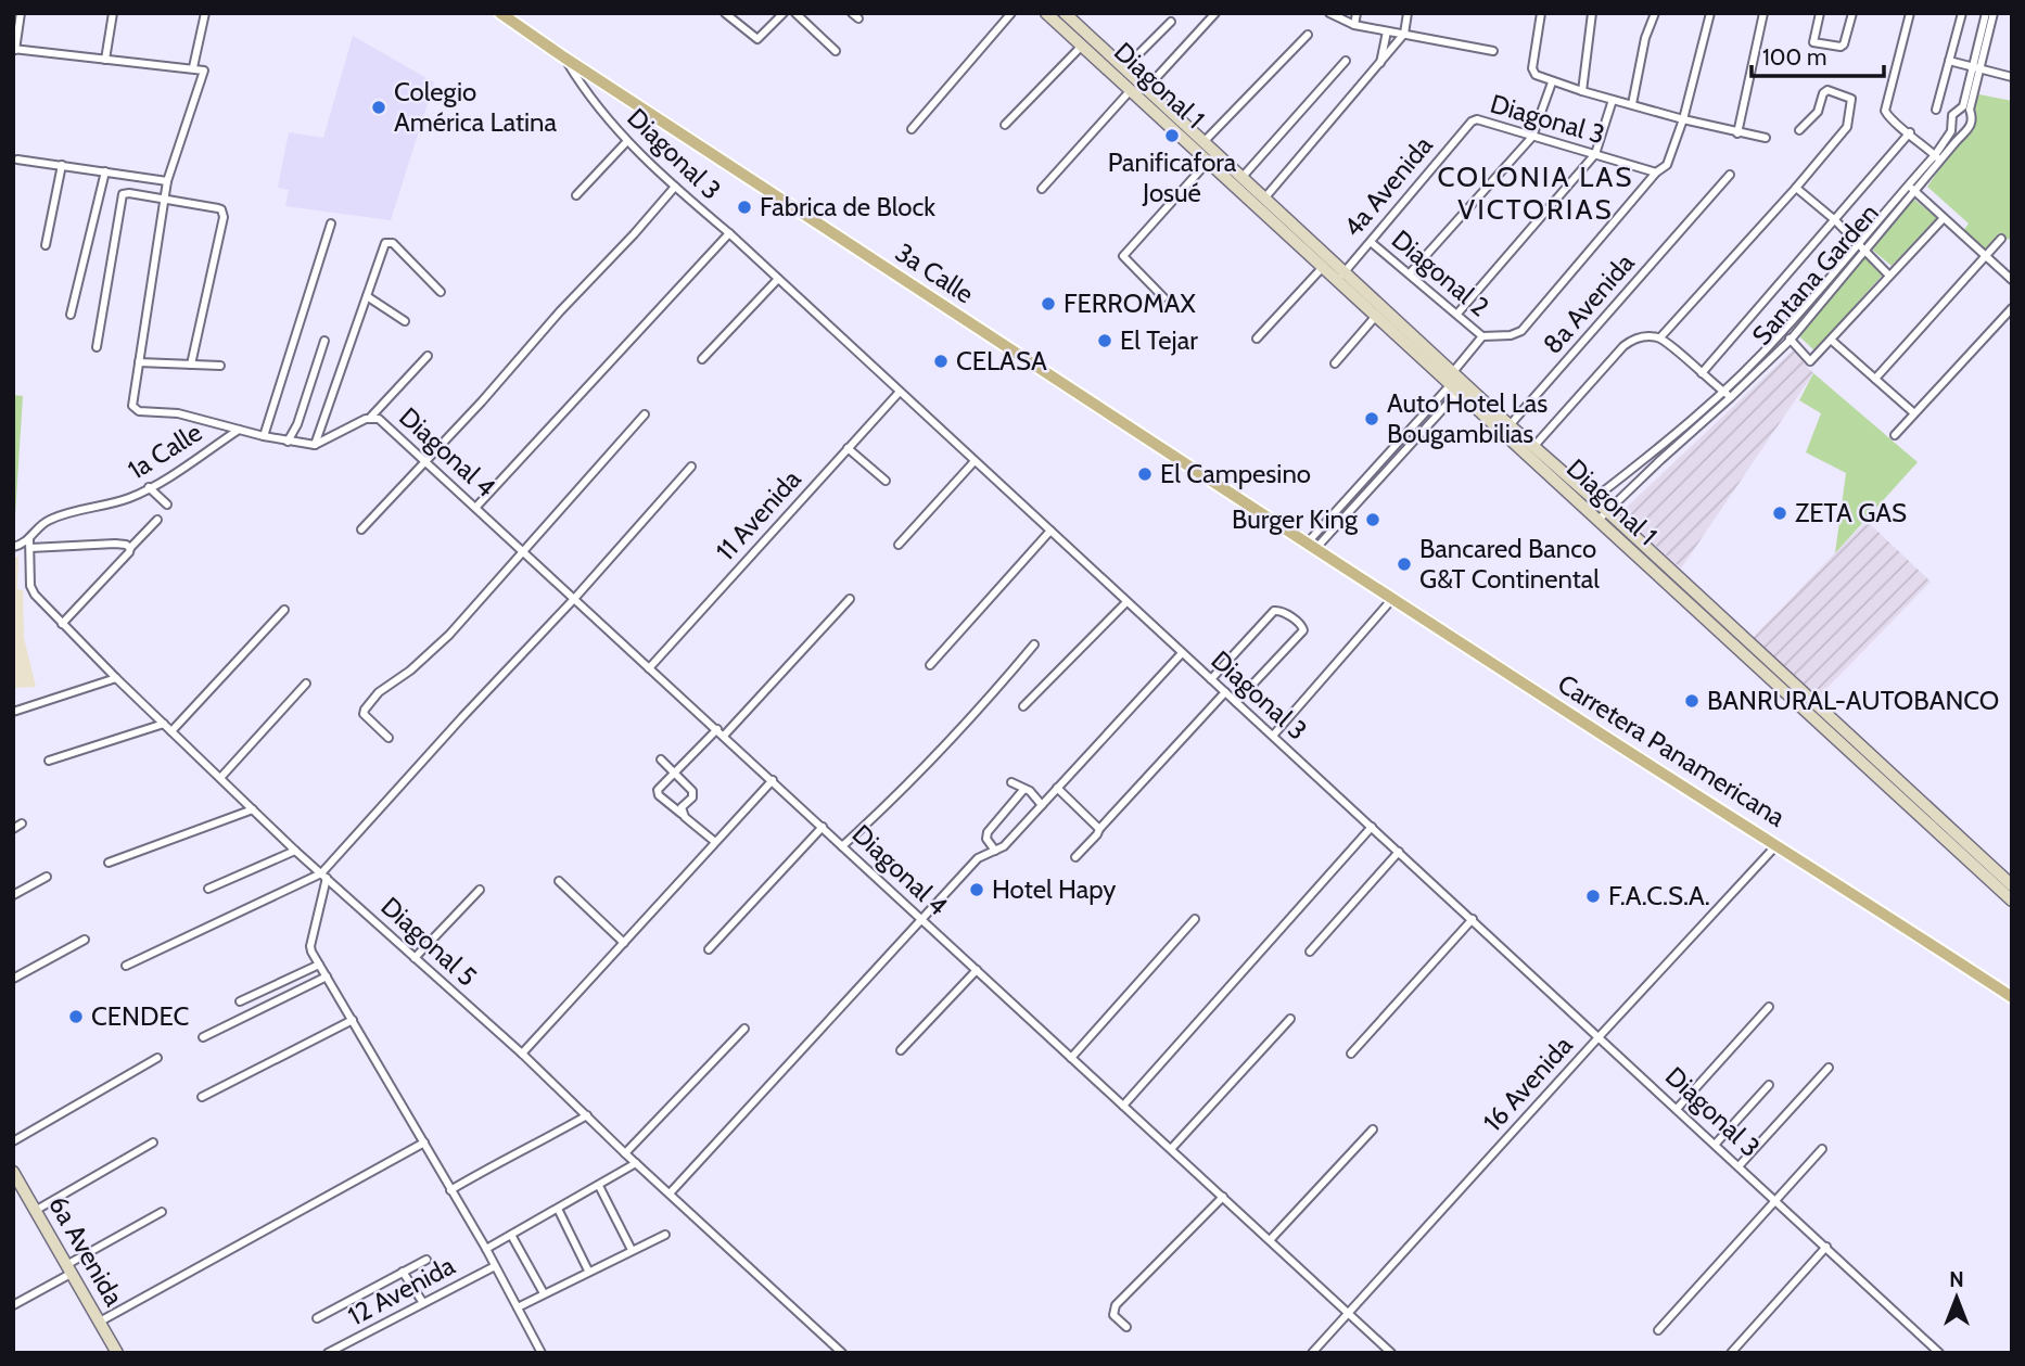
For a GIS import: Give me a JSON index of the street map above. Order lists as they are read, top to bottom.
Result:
{
  "streets": {
    "main road": [
      "Diagonal 1",
      "3a Calle",
      "Carretera Panamericana",
      "6a Avenida"
    ],
    "street": [
      "Diagonal 3",
      "4a Avenida",
      "Diagonal 2",
      "Santana Garden",
      "8a Avenida",
      "1a Calle",
      "Diagonal 4",
      "11 Avenida",
      "Diagonal 5",
      "16 Avenida",
      "12 Avenida"
    ]
  },
  "crossings": [
    ["Diagonal 1", "4a Avenida"],
    ["Diagonal 1", "Santana Garden"],
    ["Diagonal 1", "8a Avenida"],
    ["Diagonal 3", "4a Avenida"],
    ["Diagonal 3", "3a Calle"],
    ["Diagonal 3", "11 Avenida"],
    ["Diagonal 3", "16 Avenida"],
    ["4a Avenida", "Diagonal 2"],
    ["3a Calle", "Carretera Panamericana"],
    ["1a Calle", "Diagonal 5"],
    ["Diagonal 4", "11 Avenida"],
    ["Diagonal 4", "16 Avenida"],
    ["Carretera Panamericana", "16 Avenida"]
  ],
  "districts": ["COLONIA LAS VICTORIAS"],
  "places": [
    "Colegio América Latina",
    "Panificafora Josué",
    "Fabrica de Block",
    "FERROMAX",
    "El Tejar",
    "CELASA",
    "Auto Hotel Las Bougambilias",
    "El Campesino",
    "ZETA GAS",
    "Burger King",
    "Bancared Banco G&T Continental",
    "BANRURAL-AUTOBANCO",
    "Hotel Hapy",
    "F.A.C.S.A.",
    "CENDEC"
  ],
  "scale_bar": "100 m",
  "north": "top"
}
